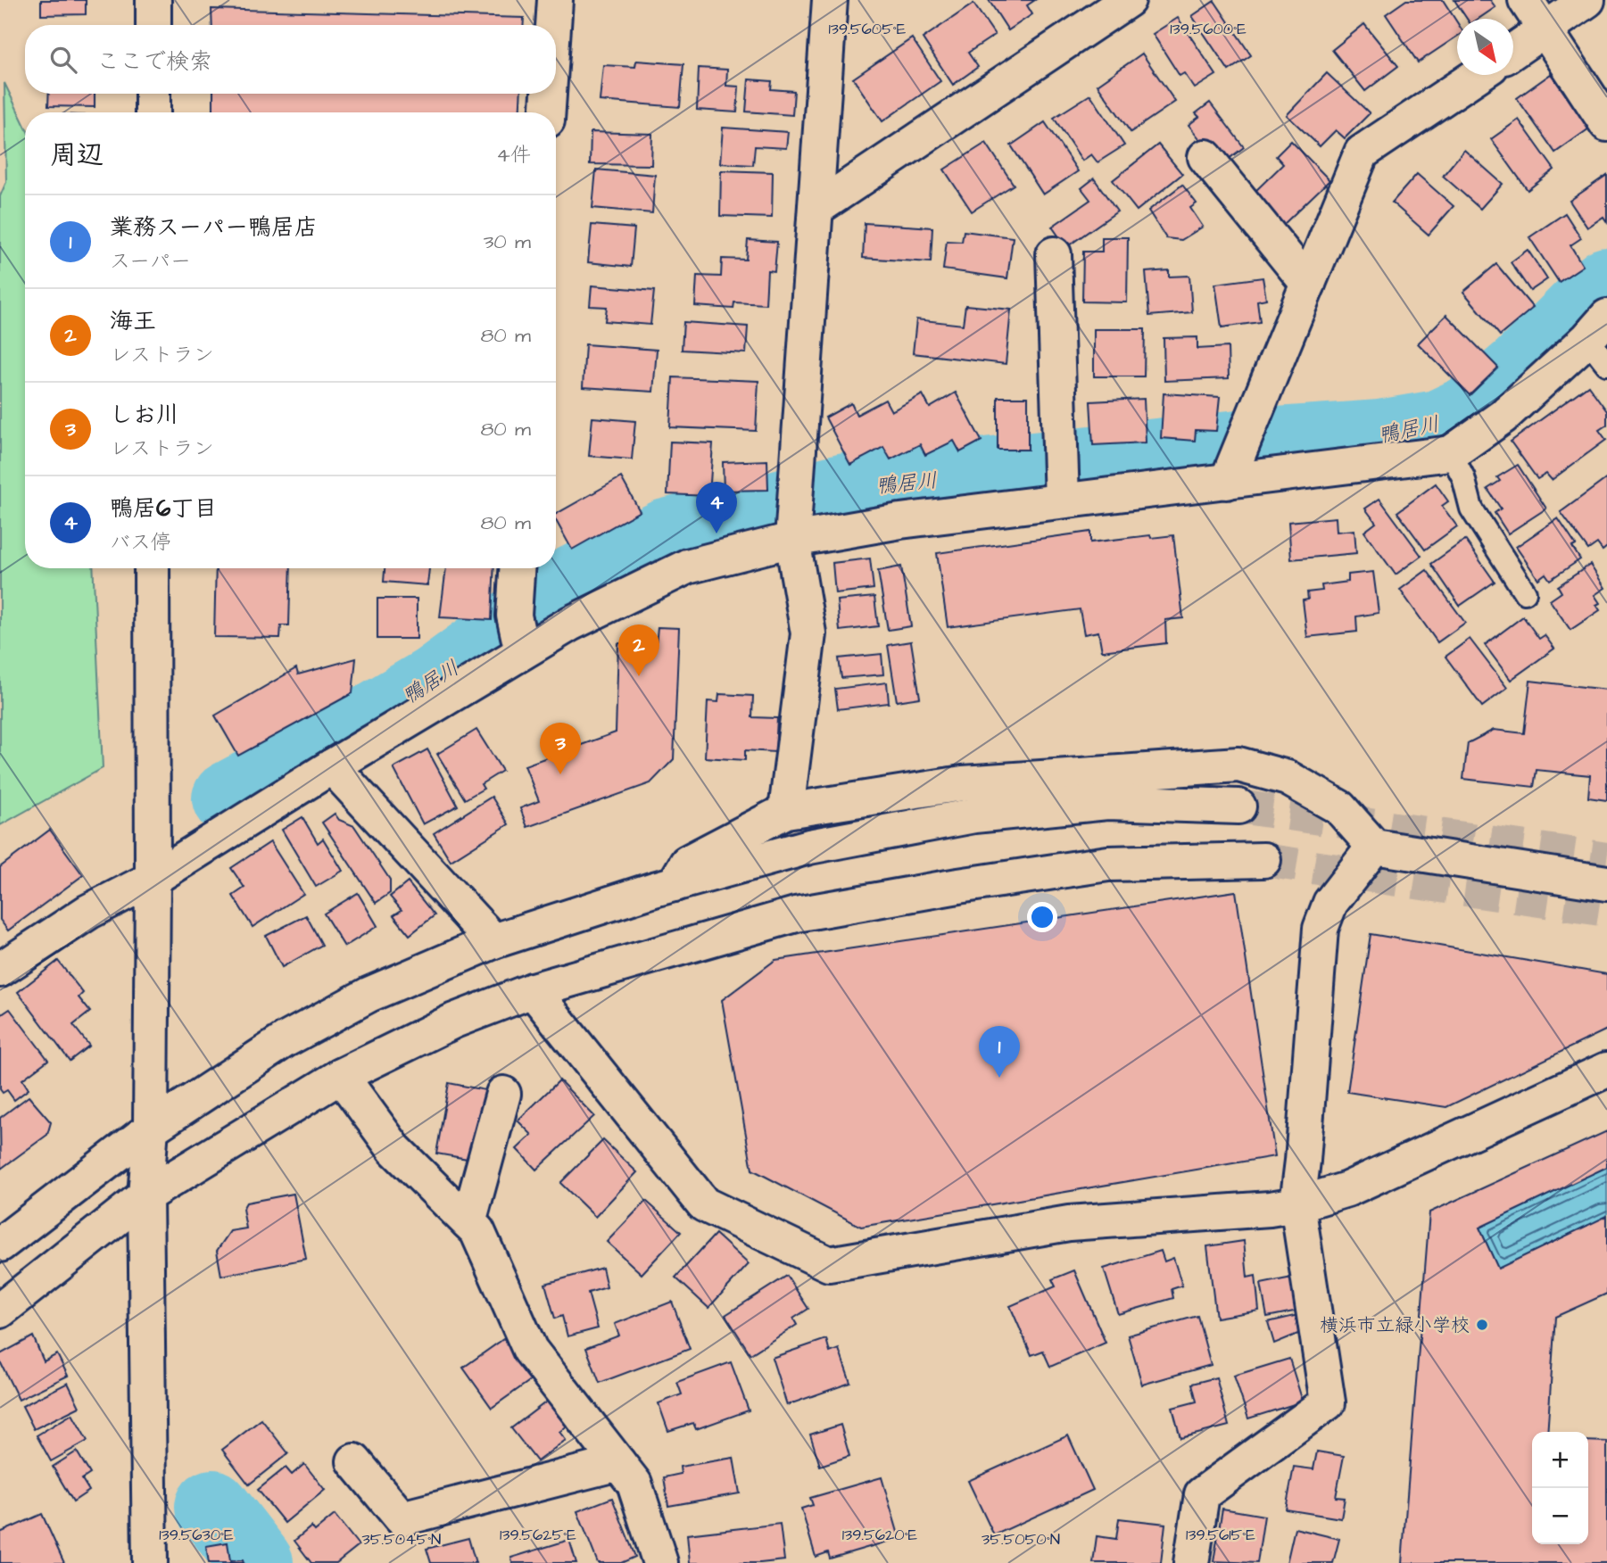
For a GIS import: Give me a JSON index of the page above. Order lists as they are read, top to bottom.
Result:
{
  "water": ["鴨居川"],
  "places": ["横浜市立緑小学校"],
  "north": "bottom right",
  "page": {
    "search": "ここで検索",
    "heading": ["周辺", "4件"],
    "list": [
      {
        "mark": "1",
        "name": "業務スーパー鴨居店",
        "note": "スーパー",
        "value": "30 m"
      },
      {
        "mark": "2",
        "name": "海王",
        "note": "レストラン",
        "value": "80 m"
      },
      {
        "mark": "3",
        "name": "しお川",
        "note": "レストラン",
        "value": "80 m"
      },
      {
        "mark": "4",
        "name": "鴨居6丁目",
        "note": "バス停",
        "value": "80 m"
      }
    ],
    "pins": [
      "4",
      "2",
      "3",
      "1"
    ],
    "map_buttons": ["+", "−"]
  },
  "coordinates": [
    "139.5600°E",
    "139.5605°E",
    "139.5630°E",
    "139.5625°E",
    "139.5620°E",
    "139.5615°E",
    "35.5045°N",
    "35.5050°N"
  ]
}
